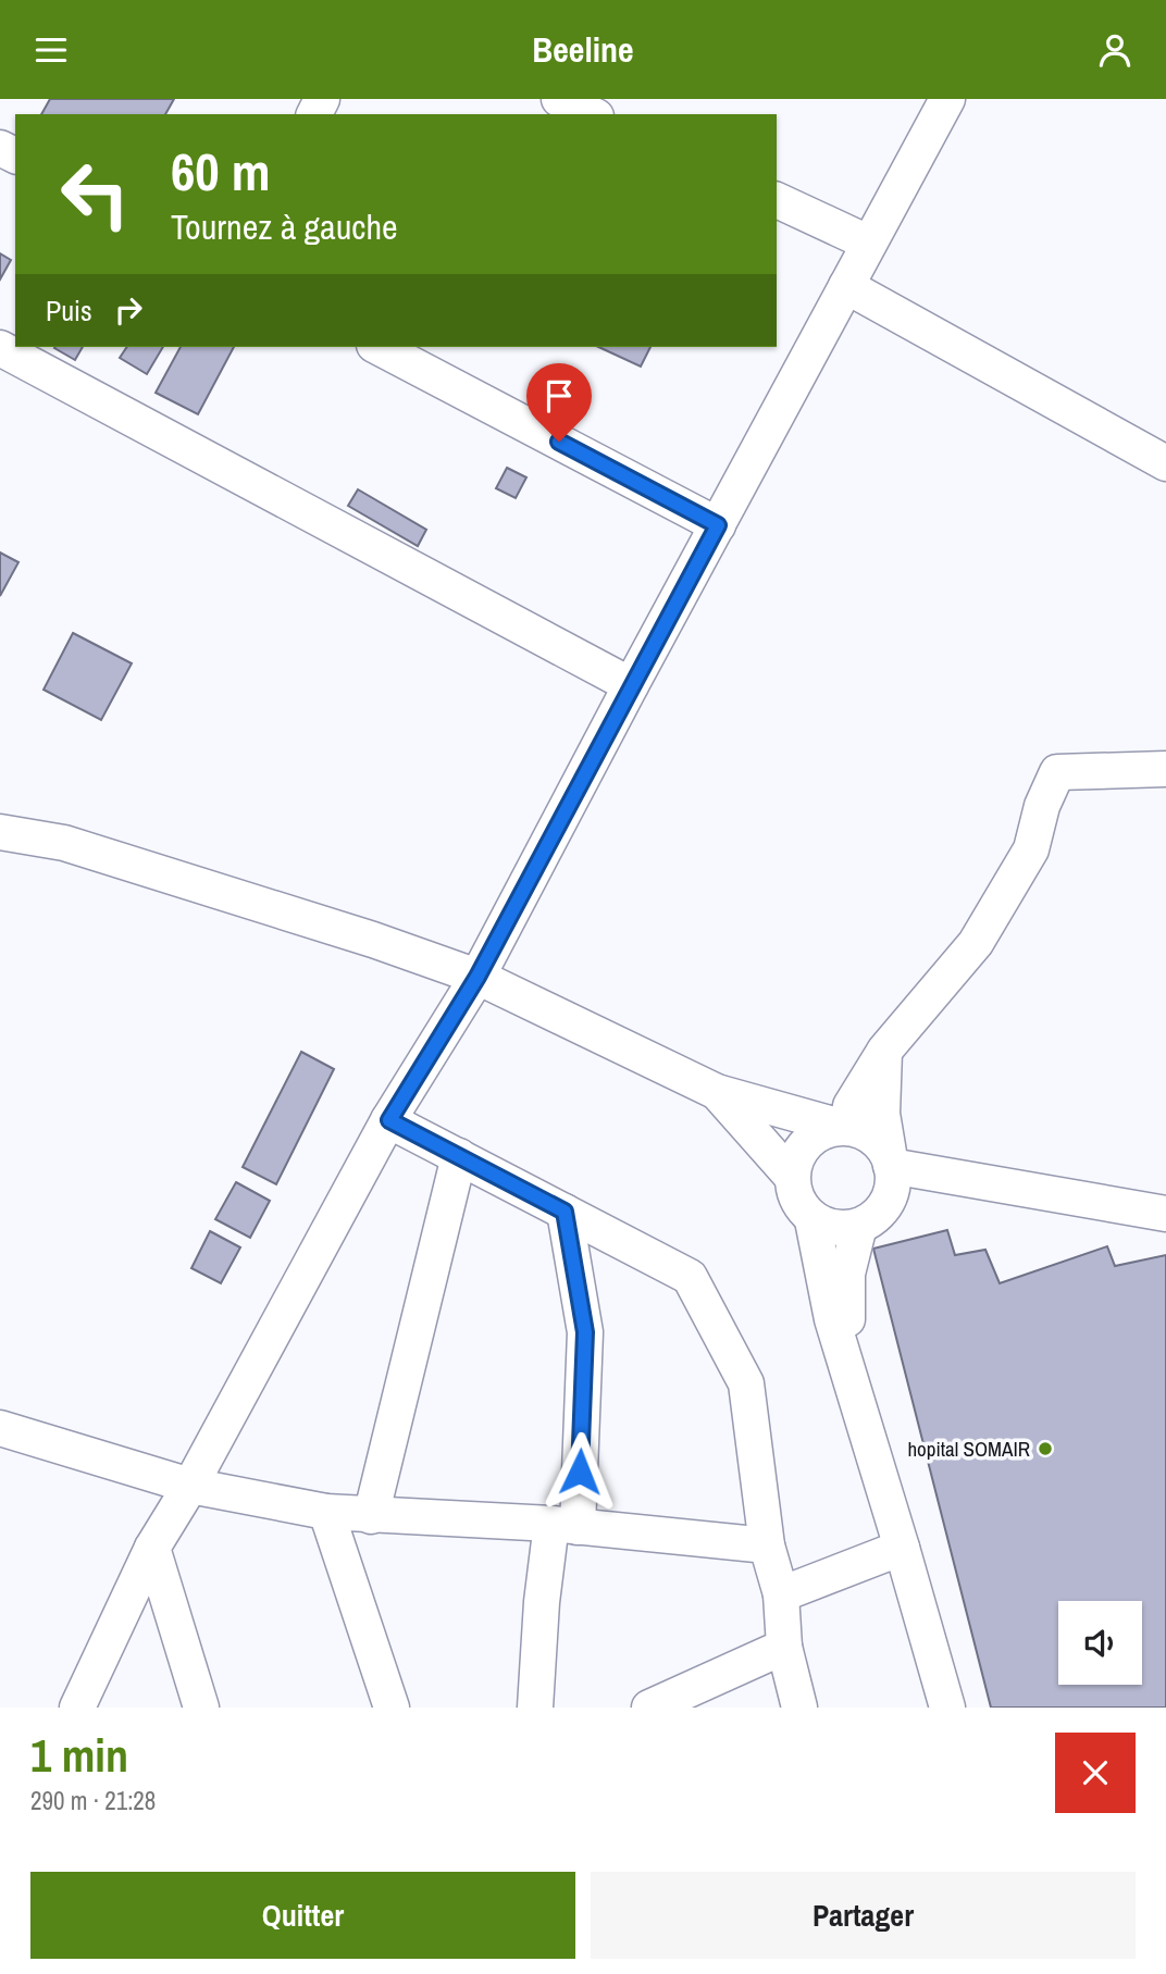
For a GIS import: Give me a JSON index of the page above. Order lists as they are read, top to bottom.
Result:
{
  "places": ["hopital SOMAIR"],
  "page": {
    "header": "Beeline",
    "turn": ["60 m", "Tournez à gauche"],
    "then": "Puis",
    "heading": ["1 min", "290 m · 21:28"],
    "buttons": ["Quitter", "Partager"]
  }
}
